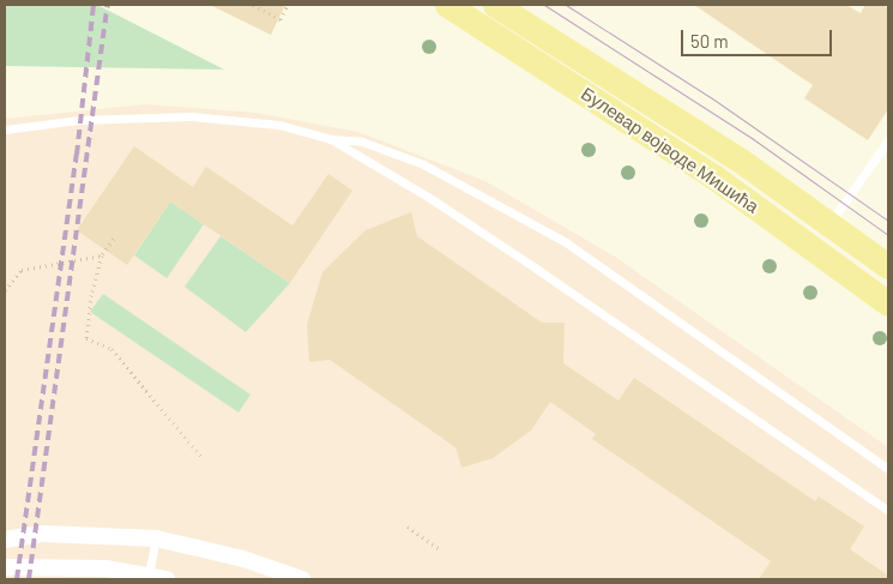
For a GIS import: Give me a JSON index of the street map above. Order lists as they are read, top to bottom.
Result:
{
  "streets": {
    "main road": ["Булевар војводе Мишића"]
  },
  "scale_bar": "50 m"
}
